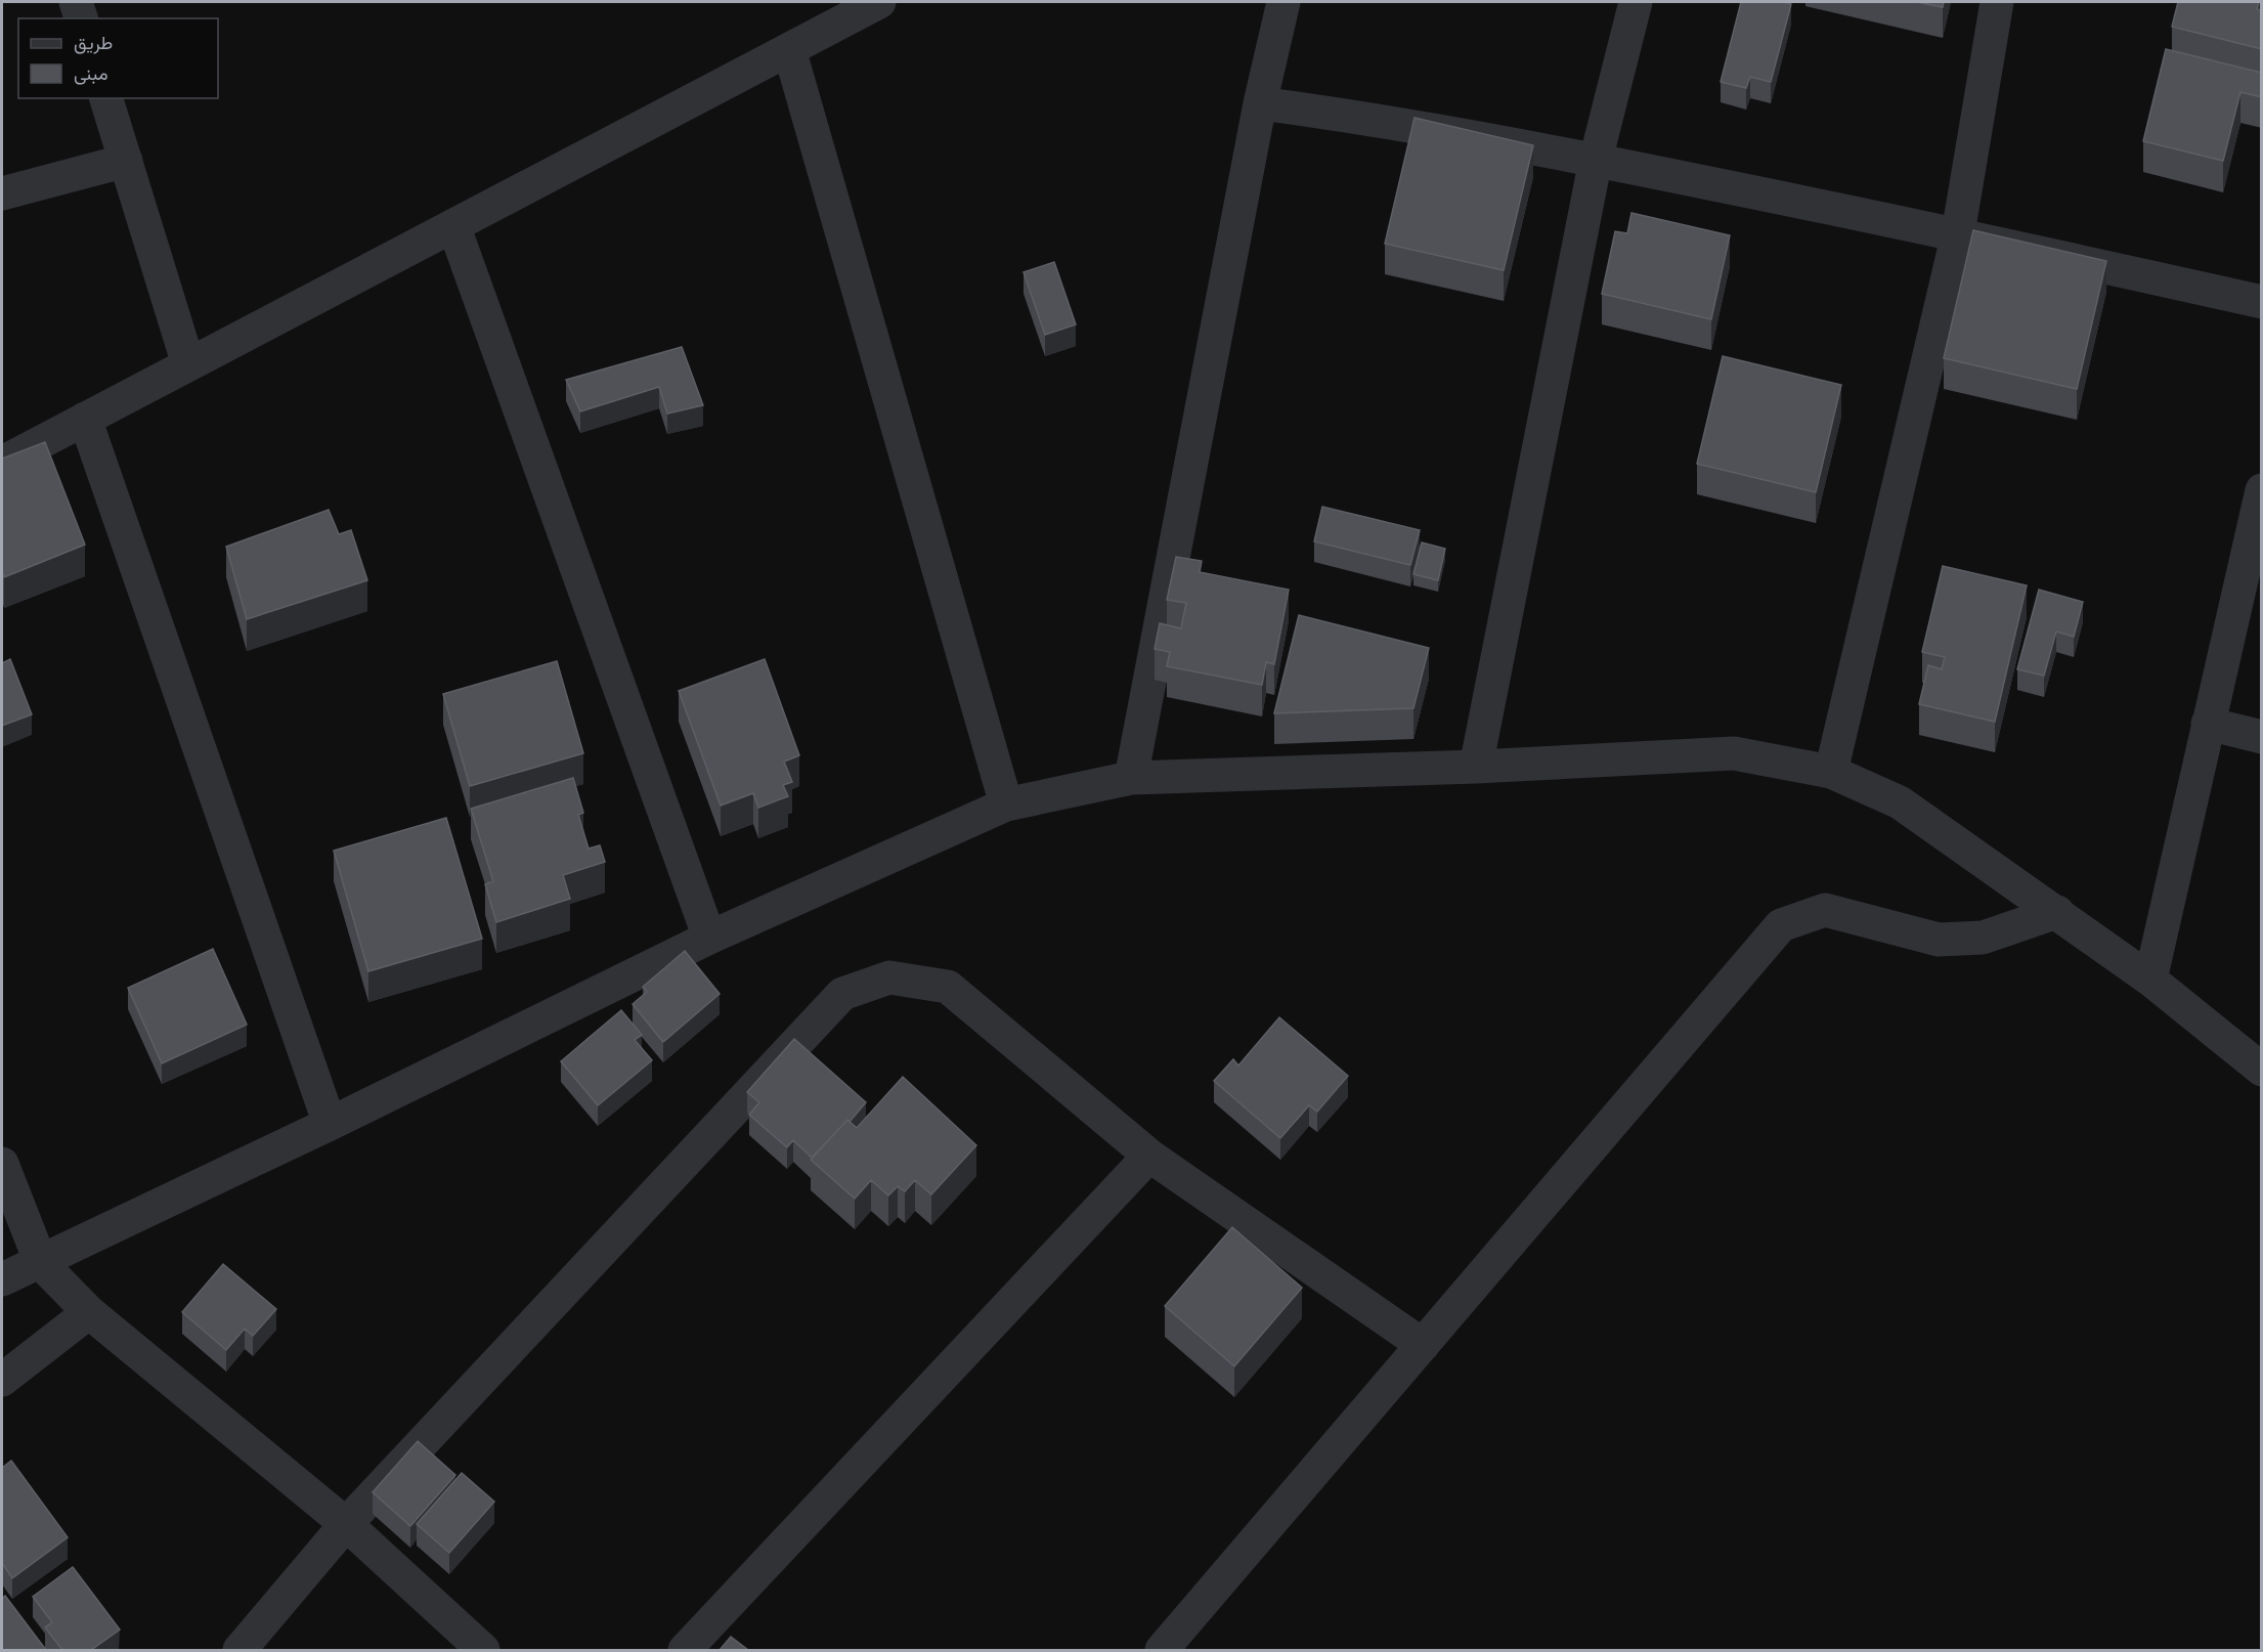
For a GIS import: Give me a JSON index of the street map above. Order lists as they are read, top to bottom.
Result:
{
  "legend": ["طريق", "مبنى"]
}
